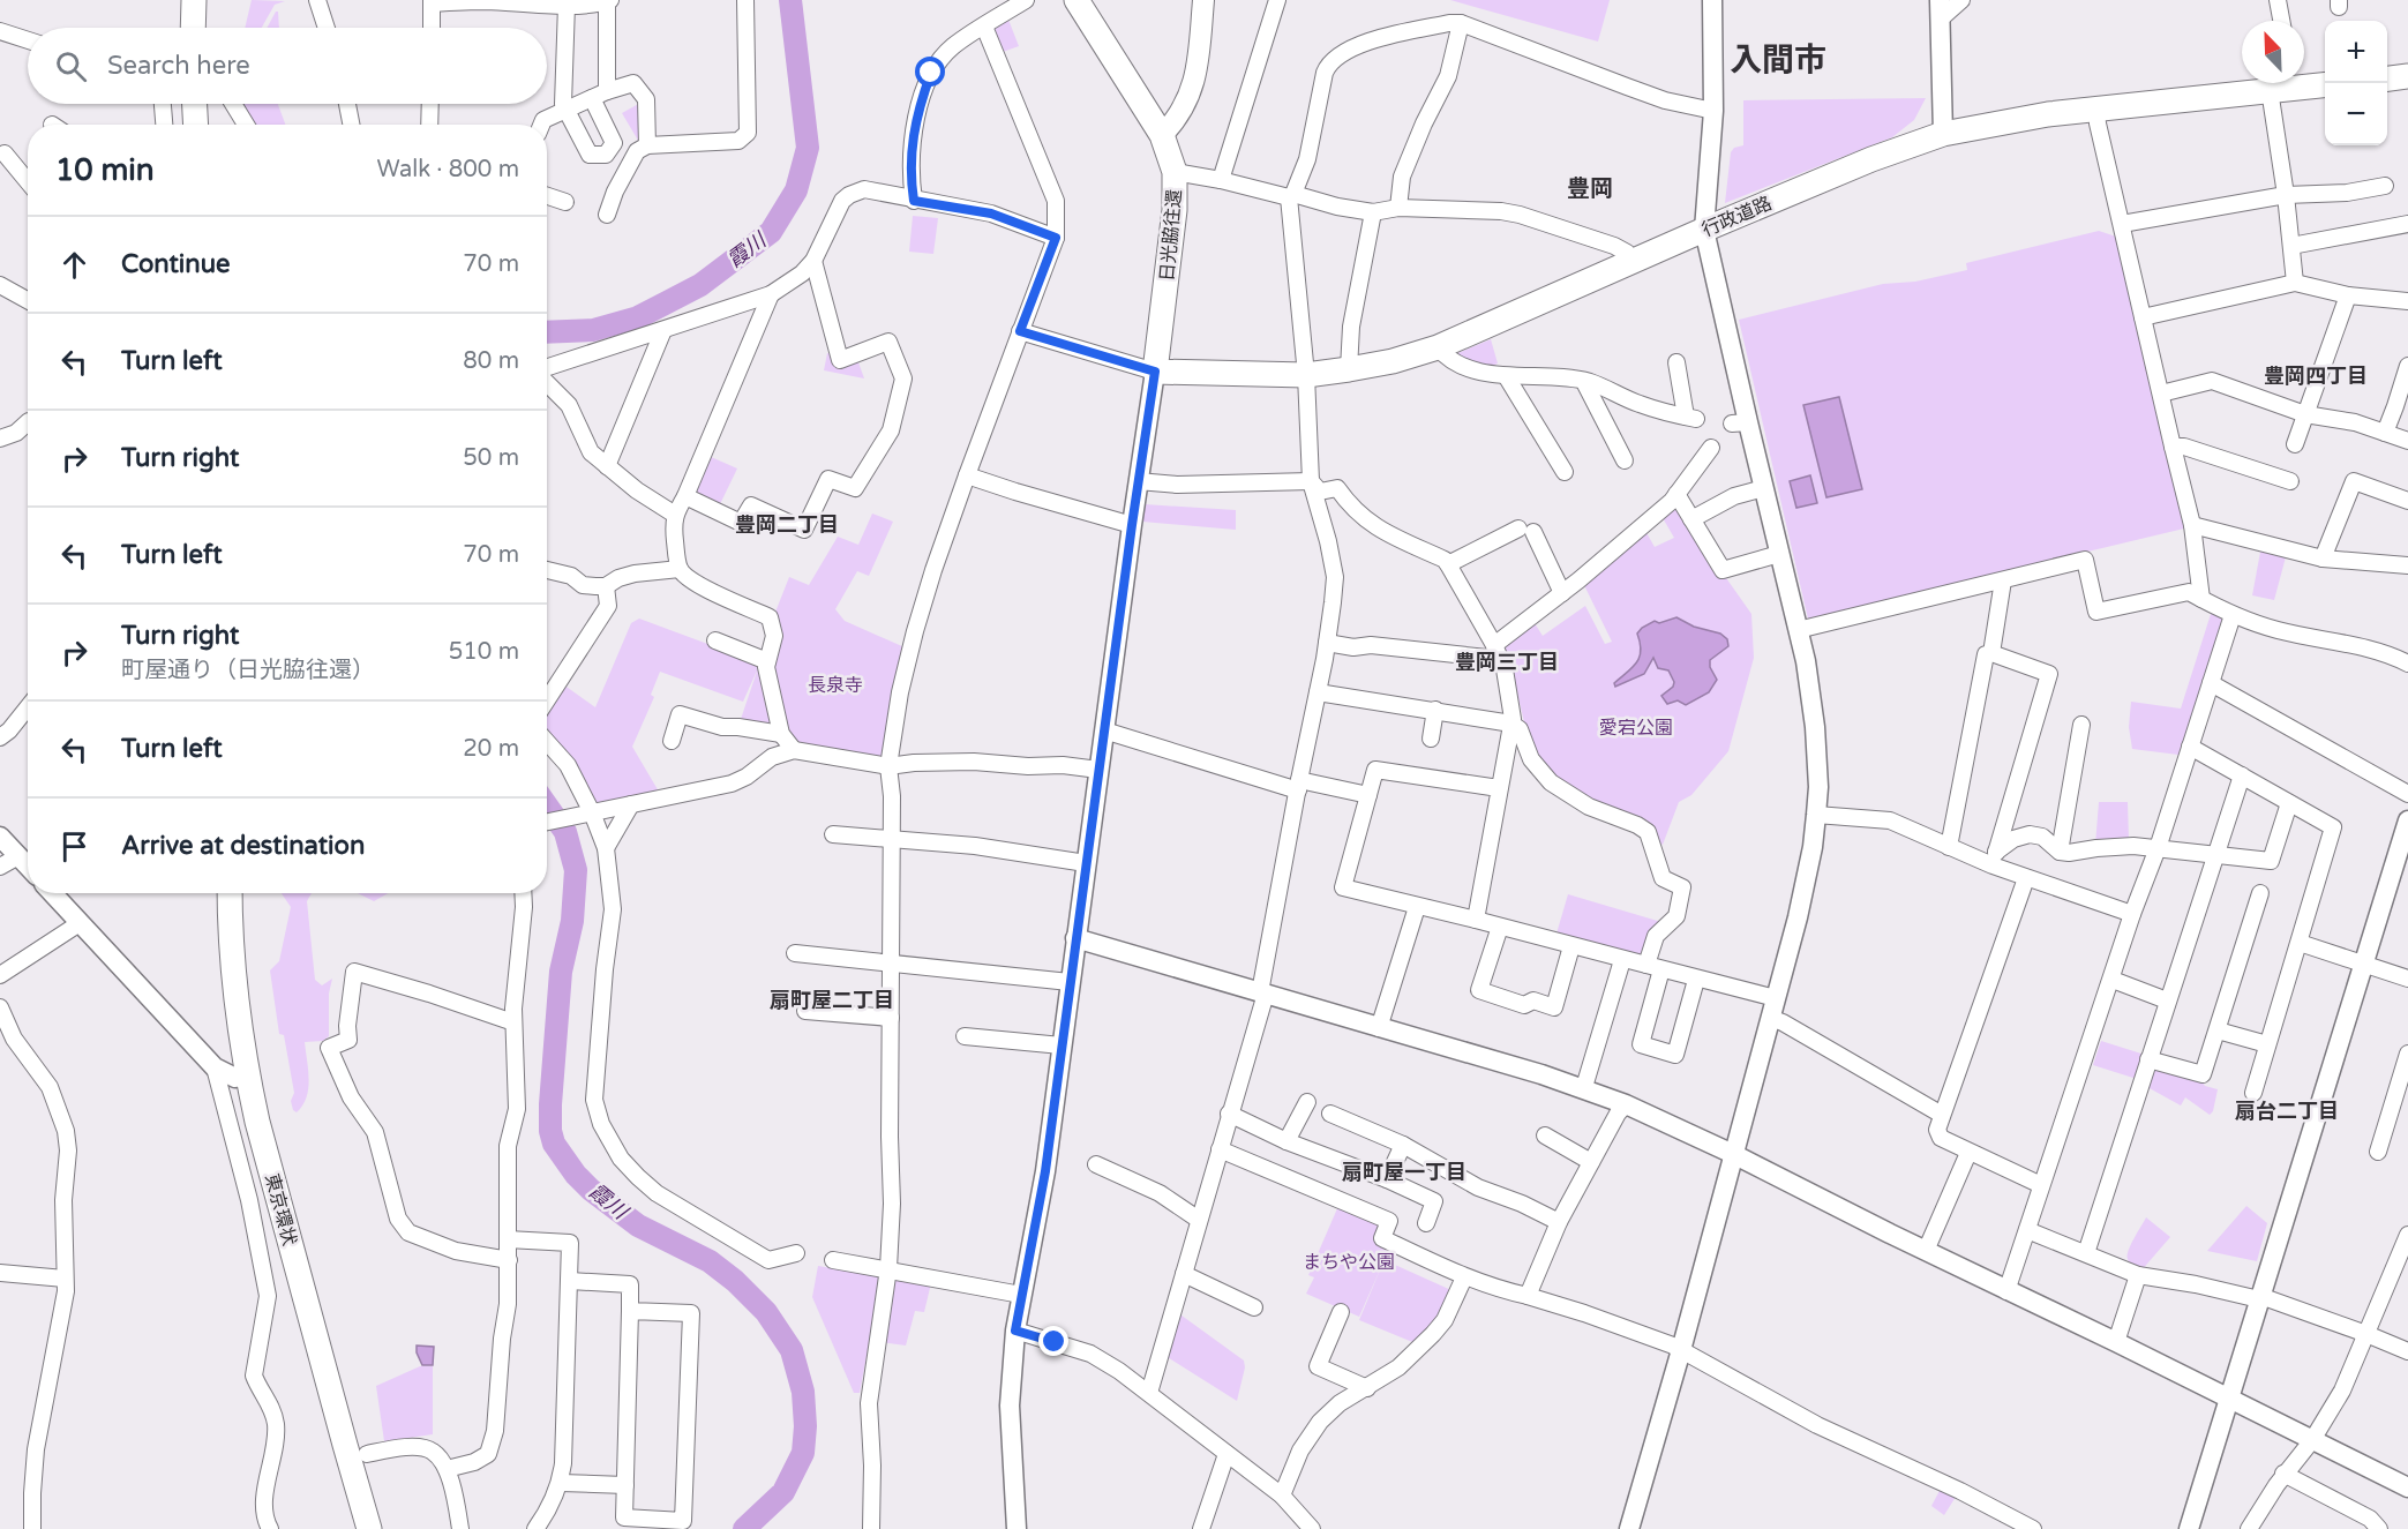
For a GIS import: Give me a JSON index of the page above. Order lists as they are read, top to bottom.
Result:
{
  "streets": {
    "highway": ["行政道路", "日光脇往還", "東京環状"]
  },
  "crossings": [
    ["行政道路", "日光脇往還"]
  ],
  "districts": [
    "入間市",
    "豊岡",
    "豊岡四丁目",
    "豊岡二丁目",
    "豊岡三丁目",
    "扇町屋二丁目",
    "扇台二丁目",
    "扇町屋一丁目"
  ],
  "water": ["霞川"],
  "parks": ["長泉寺", "愛宕公園", "まちや公園"],
  "north": "top left",
  "page": {
    "map_buttons": ["+", "−"],
    "search": "Search here",
    "heading": ["10 min", "Walk · 800 m"],
    "list": [
      ["Continue", "70 m"],
      ["Turn left", "80 m"],
      ["Turn right", "50 m"],
      ["Turn left", "70 m"],
      ["Turn right", "町屋通り（日光脇往還）", "510 m"],
      ["Turn left", "20 m"],
      "Arrive at destination"
    ]
  }
}
